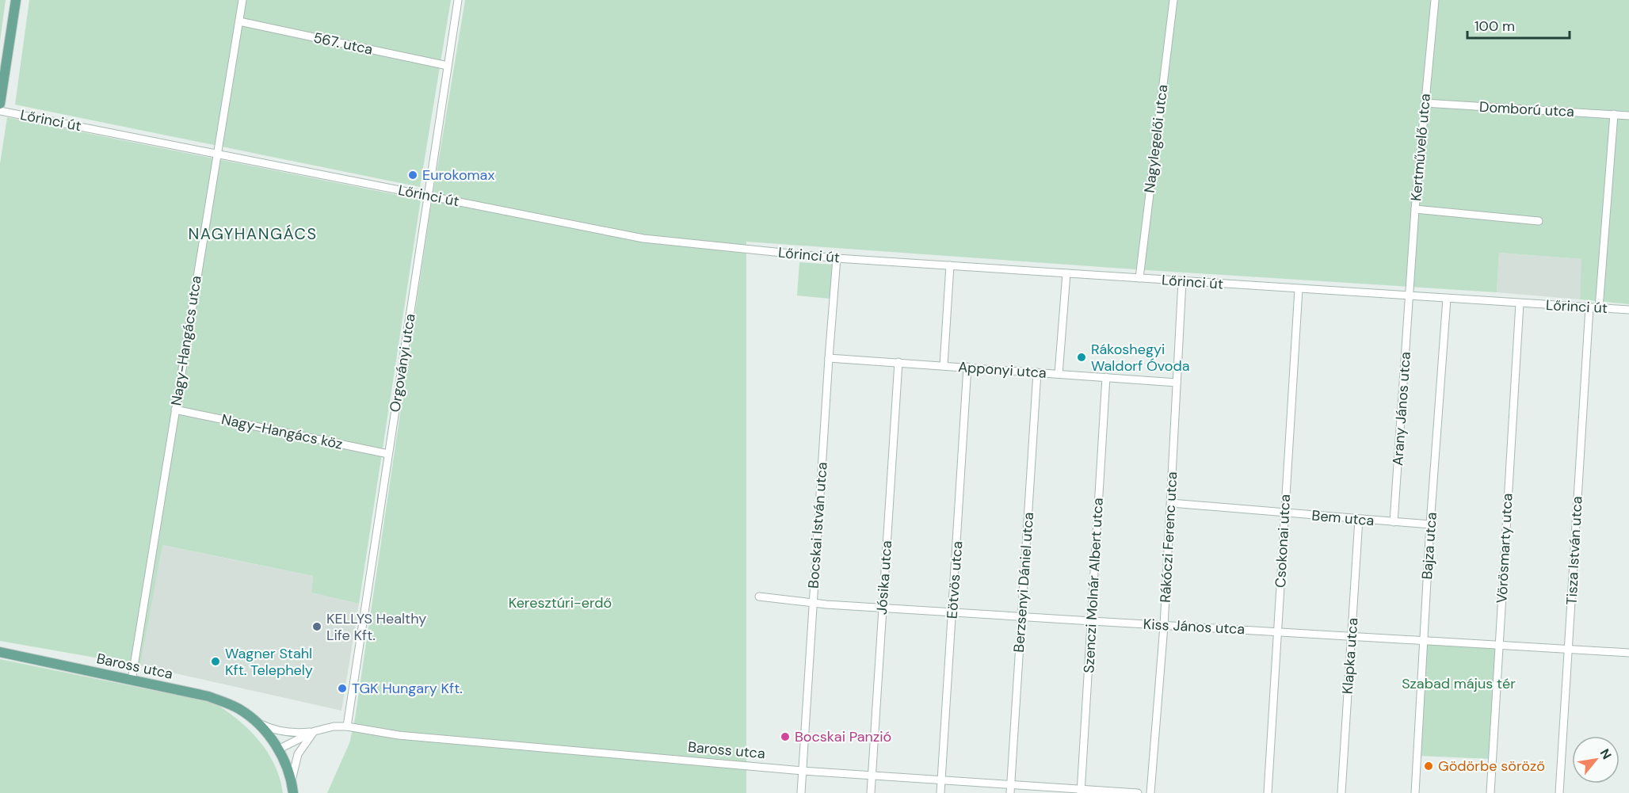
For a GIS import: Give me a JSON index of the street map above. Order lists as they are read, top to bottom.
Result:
{
  "streets": {
    "main road": ["Baross utca"],
    "street": [
      "567. utca",
      "Domború utca",
      "Lőrinci út",
      "Nagylegelői utca",
      "Kertművelő utca",
      "Nagy-Hangács utca",
      "Orgoványi utca",
      "Apponyi utca",
      "Arany János utca",
      "Nagy-Hangács köz",
      "Bem utca",
      "Bocskai István utca",
      "Rákóczi Ferenc utca",
      "Csokonai utca",
      "Bajza utca",
      "Vörösmarty utca",
      "Tisza István utca",
      "Jósika utca",
      "Eötvös utca",
      "Berzsenyi Dániel utca",
      "Szenczi Molnár Albert utca",
      "Kiss János utca",
      "Klapka utca"
    ]
  },
  "crossings": [
    ["567. utca", "Nagy-Hangács utca"],
    ["567. utca", "Orgoványi utca"],
    ["Domború utca", "Kertművelő utca"],
    ["Lőrinci út", "Nagylegelői utca"],
    ["Lőrinci út", "Kertművelő utca"],
    ["Lőrinci út", "Nagy-Hangács utca"],
    ["Lőrinci út", "Orgoványi utca"],
    ["Lőrinci út", "Arany János utca"],
    ["Lőrinci út", "Bocskai István utca"],
    ["Lőrinci út", "Rákóczi Ferenc utca"],
    ["Lőrinci út", "Csokonai utca"],
    ["Lőrinci út", "Bajza utca"],
    ["Lőrinci út", "Vörösmarty utca"],
    ["Lőrinci út", "Tisza István utca"],
    ["Kertművelő utca", "Arany János utca"],
    ["Nagy-Hangács utca", "Nagy-Hangács köz"],
    ["Nagy-Hangács utca", "Baross utca"],
    ["Orgoványi utca", "Nagy-Hangács köz"],
    ["Orgoványi utca", "Baross utca"],
    ["Apponyi utca", "Bocskai István utca"],
    ["Apponyi utca", "Rákóczi Ferenc utca"],
    ["Apponyi utca", "Jósika utca"],
    ["Apponyi utca", "Eötvös utca"],
    ["Apponyi utca", "Berzsenyi Dániel utca"],
    ["Apponyi utca", "Szenczi Molnár Albert utca"],
    ["Arany János utca", "Bem utca"],
    ["Bem utca", "Rákóczi Ferenc utca"],
    ["Bem utca", "Csokonai utca"],
    ["Bem utca", "Bajza utca"],
    ["Bem utca", "Klapka utca"],
    ["Bocskai István utca", "Kiss János utca"],
    ["Bocskai István utca", "Baross utca"],
    ["Rákóczi Ferenc utca", "Kiss János utca"],
    ["Csokonai utca", "Kiss János utca"],
    ["Bajza utca", "Kiss János utca"],
    ["Vörösmarty utca", "Kiss János utca"],
    ["Tisza István utca", "Kiss János utca"],
    ["Jósika utca", "Kiss János utca"],
    ["Jósika utca", "Baross utca"],
    ["Eötvös utca", "Kiss János utca"],
    ["Eötvös utca", "Baross utca"],
    ["Berzsenyi Dániel utca", "Kiss János utca"],
    ["Berzsenyi Dániel utca", "Baross utca"],
    ["Szenczi Molnár Albert utca", "Kiss János utca"],
    ["Szenczi Molnár Albert utca", "Baross utca"],
    ["Kiss János utca", "Klapka utca"]
  ],
  "districts": ["NAGYHANGÁCS"],
  "parks": ["Keresztúri-erdő", "Szabad május tér"],
  "places": [
    "Eurokomax",
    "Rákoshegyi Waldorf Óvoda",
    "KELLYS Healthy Life Kft.",
    "Wagner Stahl Kft. Telephely",
    "TGK Hungary Kft.",
    "Bocskai Panzió",
    "Gödörbe söröző"
  ],
  "scale_bar": "100 m",
  "north": "top right"
}
